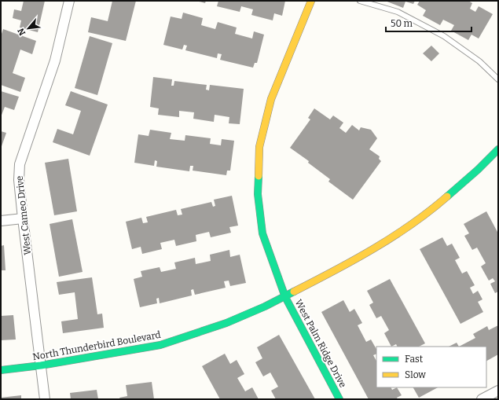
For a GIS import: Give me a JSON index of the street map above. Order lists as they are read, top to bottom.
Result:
{
  "streets": {
    "street": ["West Cameo Drive", "West Palm Ridge Drive", "North Thunderbird Boulevard"]
  },
  "crossings": [
    ["West Cameo Drive", "North Thunderbird Boulevard"],
    ["West Palm Ridge Drive", "North Thunderbird Boulevard"]
  ],
  "legend": ["Fast", "Slow"],
  "scale_bar": "50 m",
  "north": "bottom left"
}
